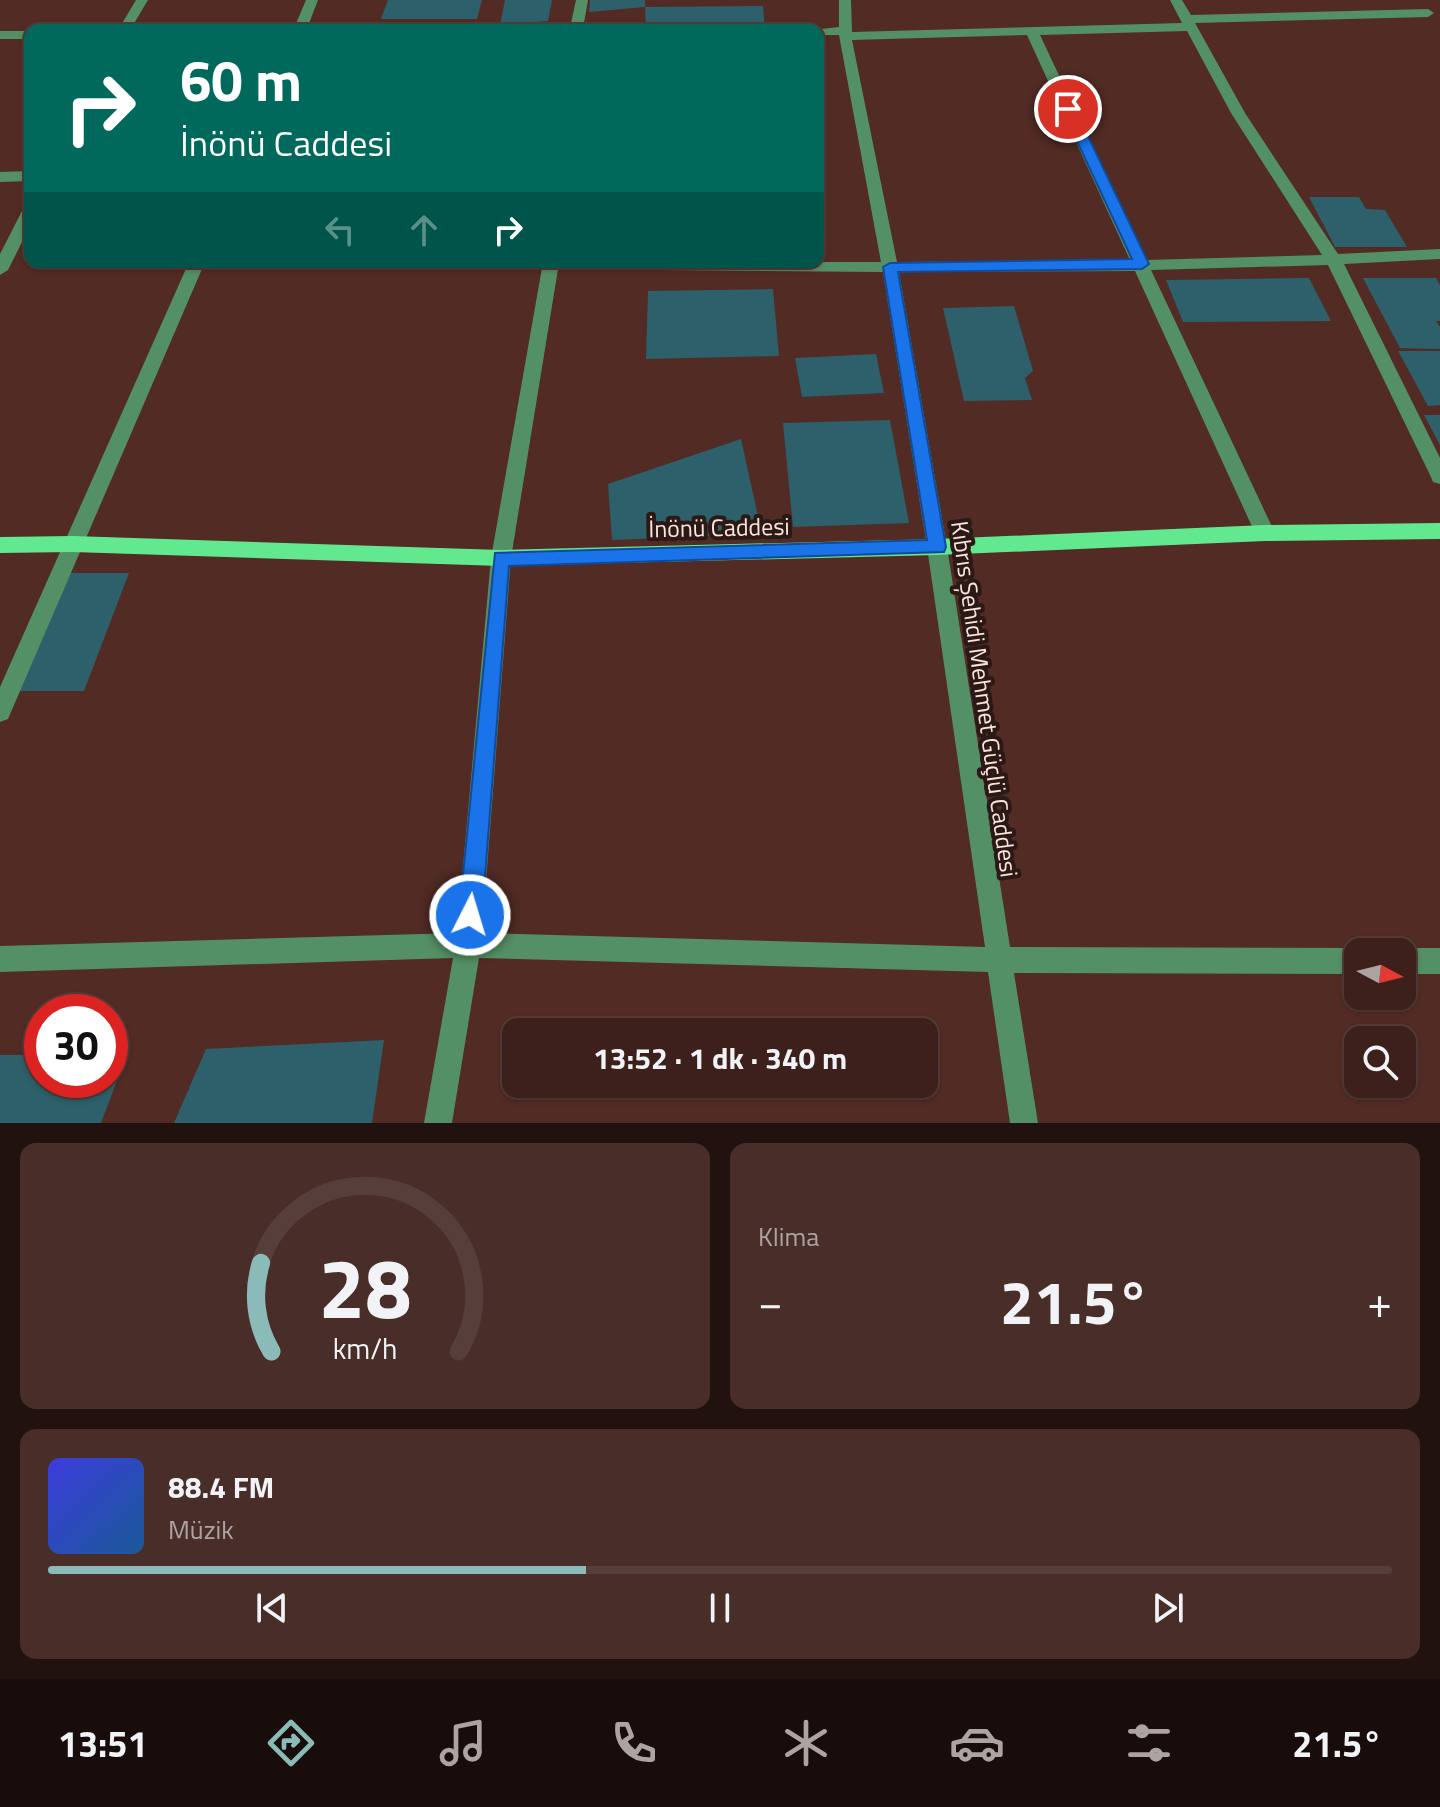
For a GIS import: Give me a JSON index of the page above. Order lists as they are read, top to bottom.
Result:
{
  "streets": {
    "main road": ["İnönü Caddesi"],
    "street": ["Kıbrıs Şehidi Mehmet Güçlü Caddesi"]
  },
  "crossings": [
    ["İnönü Caddesi", "Kıbrıs Şehidi Mehmet Güçlü Caddesi"]
  ],
  "north": "right",
  "page": {
    "turn": ["60 m", "İnönü Caddesi"],
    "limit": "30",
    "trip": "13:52 · 1 dk · 340 m",
    "tile": "Klima",
    "heat": ["−", "21.5°", "+"],
    "song": ["88.4 FM", "Müzik"],
    "tabs": ["13:51", "21.5°"],
    "gauge": ["28", "km/h"]
  }
}
